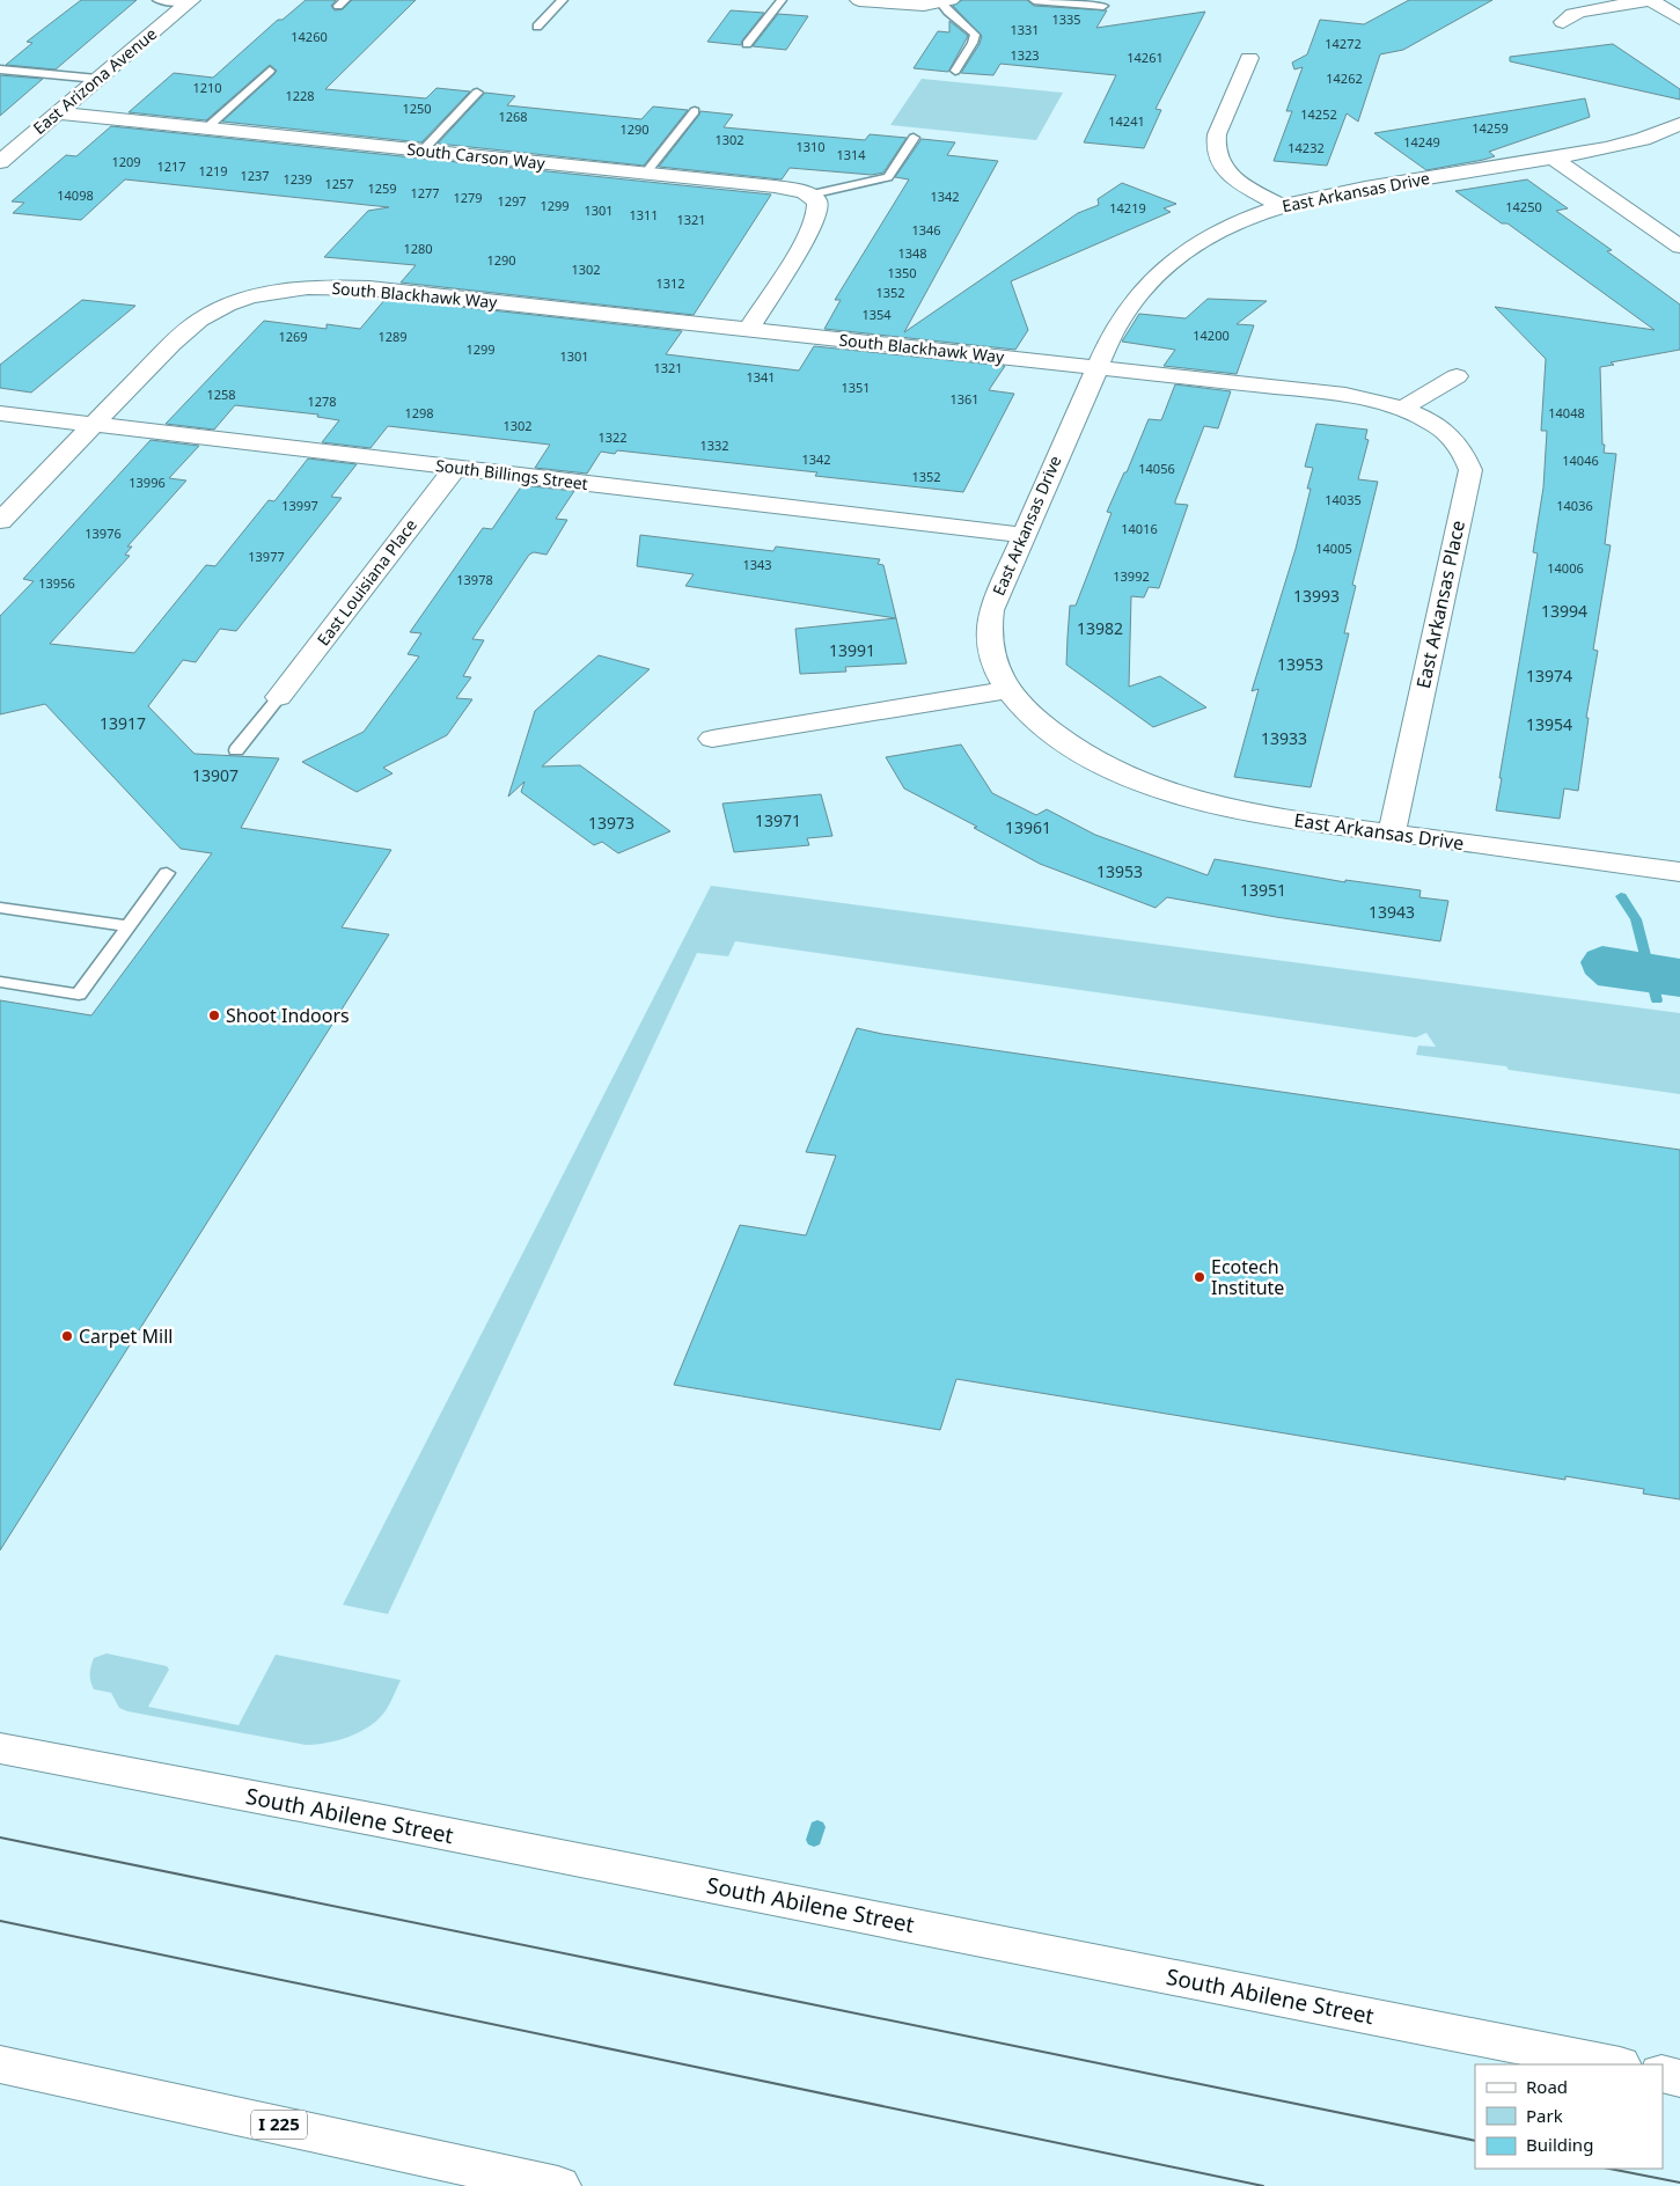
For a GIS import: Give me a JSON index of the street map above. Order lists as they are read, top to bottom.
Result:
{
  "streets": {
    "main road": [
      "East Arizona Avenue",
      "South Carson Way",
      "East Arkansas Drive",
      "South Blackhawk Way",
      "South Billings Street",
      "East Louisiana Place",
      "East Arkansas Place",
      "South Abilene Street",
      "I 225"
    ]
  },
  "crossings": [
    ["East Arizona Avenue", "South Carson Way"],
    ["East Arkansas Drive", "South Blackhawk Way"],
    ["East Arkansas Drive", "South Billings Street"],
    ["East Arkansas Drive", "East Arkansas Place"],
    ["South Blackhawk Way", "South Billings Street"],
    ["South Blackhawk Way", "East Arkansas Place"],
    ["South Billings Street", "East Louisiana Place"]
  ],
  "places": ["Shoot Indoors", "Ecotech Institute", "Carpet Mill"],
  "house_numbers": [
    "1335",
    "1331",
    "14260",
    "14272",
    "1323",
    "14261",
    "14262",
    "1210",
    "1228",
    "1250",
    "14252",
    "1268",
    "14241",
    "14259",
    "1290",
    "1302",
    "14249",
    "1310",
    "14232",
    "1314",
    "1209",
    "1217",
    "1219",
    "1237",
    "1239",
    "1257",
    "1259",
    "1277",
    "14098",
    "1342",
    "1279",
    "1297",
    "1299",
    "14250",
    "14219",
    "1301",
    "1311",
    "1321",
    "1346",
    "1280",
    "1348",
    "1290",
    "1302",
    "1350",
    "1312",
    "1352",
    "1354",
    "14200",
    "1269",
    "1289",
    "1299",
    "1301",
    "1321",
    "1341",
    "1351",
    "1258",
    "1361",
    "1278",
    "1298",
    "14048",
    "1302",
    "1322",
    "1332",
    "1342",
    "14046",
    "14056",
    "1352",
    "13996",
    "14035",
    "13997",
    "14036",
    "14016",
    "13976",
    "14005",
    "13977",
    "1343",
    "14006",
    "13992",
    "13978",
    "13956",
    "13993",
    "13994",
    "13982",
    "13991",
    "13953",
    "13974",
    "13917",
    "13954",
    "13933",
    "13907",
    "13971",
    "13973",
    "13961",
    "13953",
    "13951",
    "13943"
  ],
  "legend": ["Road", "Park", "Building"]
}
